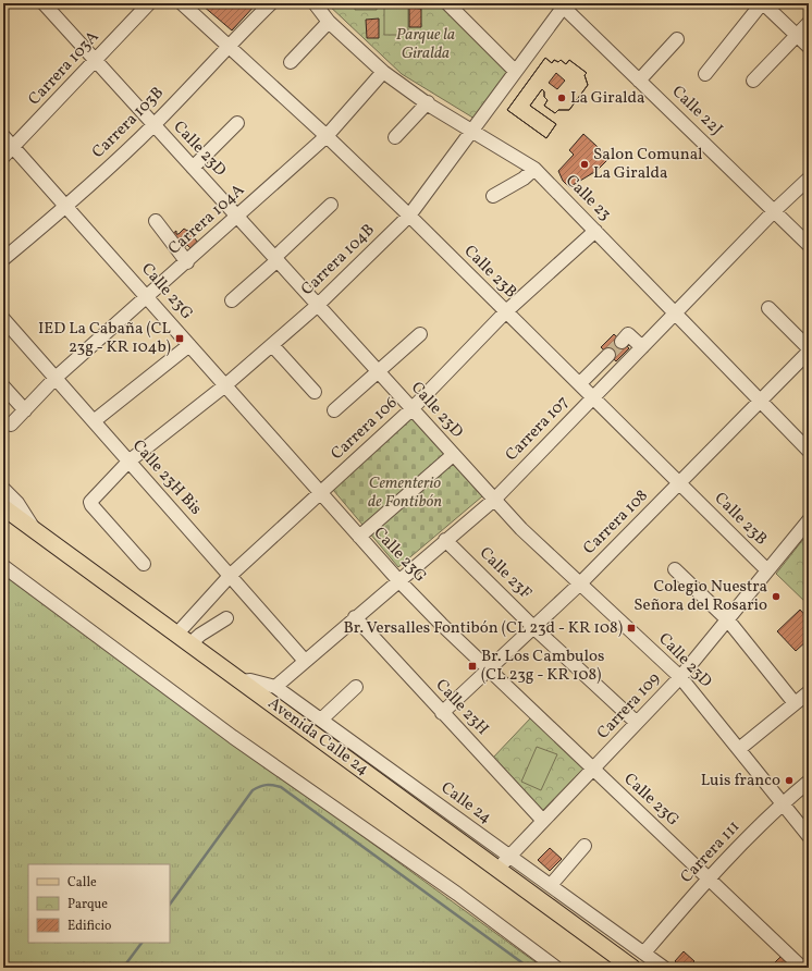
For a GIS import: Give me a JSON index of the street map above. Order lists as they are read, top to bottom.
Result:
{
  "streets": {
    "main road": ["Avenida Calle 24"],
    "street": [
      "Carrera 103A",
      "Calle 22J",
      "Carrera 103B",
      "Calle 23D",
      "Calle 23",
      "Carrera 104A",
      "Carrera 104B",
      "Calle 23B",
      "Calle 23G",
      "Carrera 106",
      "Carrera 107",
      "Calle 23H Bis",
      "Carrera 108",
      "Calle 23F",
      "Carrera 109",
      "Calle 23H",
      "Calle 24",
      "Carrera 111"
    ]
  },
  "crossings": [
    ["Carrera 103A", "Calle 23D"],
    ["Carrera 103A", "Calle 23G"],
    ["Calle 22J", "Carrera 104B"],
    ["Calle 22J", "Carrera 107"],
    ["Carrera 103B", "Calle 23D"],
    ["Carrera 103B", "Calle 23B"],
    ["Carrera 103B", "Calle 23G"],
    ["Calle 23D", "Carrera 104A"],
    ["Calle 23D", "Carrera 104B"],
    ["Calle 23D", "Carrera 106"],
    ["Calle 23D", "Carrera 107"],
    ["Calle 23D", "Carrera 108"],
    ["Calle 23D", "Carrera 109"],
    ["Calle 23D", "Carrera 111"],
    ["Calle 23", "Carrera 104A"],
    ["Calle 23", "Carrera 104B"],
    ["Calle 23", "Carrera 106"],
    ["Calle 23", "Carrera 107"],
    ["Calle 23", "Carrera 108"],
    ["Carrera 104A", "Calle 23B"],
    ["Carrera 104A", "Calle 23G"],
    ["Carrera 104A", "Calle 23H Bis"],
    ["Carrera 104B", "Calle 23B"],
    ["Carrera 104B", "Calle 23G"],
    ["Carrera 104B", "Calle 23H Bis"],
    ["Calle 23B", "Carrera 106"],
    ["Calle 23B", "Carrera 107"],
    ["Calle 23B", "Carrera 108"],
    ["Calle 23B", "Carrera 109"],
    ["Calle 23G", "Carrera 106"],
    ["Calle 23G", "Carrera 107"],
    ["Calle 23G", "Carrera 108"],
    ["Calle 23G", "Carrera 109"],
    ["Calle 23G", "Carrera 111"],
    ["Carrera 106", "Calle 23H Bis"],
    ["Carrera 106", "Avenida Calle 24"],
    ["Carrera 107", "Calle 23H Bis"],
    ["Carrera 107", "Calle 23F"],
    ["Carrera 107", "Calle 23H"],
    ["Carrera 107", "Calle 24"],
    ["Carrera 108", "Calle 23F"],
    ["Carrera 108", "Calle 23H"],
    ["Calle 23F", "Carrera 109"],
    ["Carrera 109", "Calle 23H"],
    ["Carrera 109", "Avenida Calle 24"],
    ["Carrera 109", "Calle 24"],
    ["Avenida Calle 24", "Calle 24"],
    ["Calle 24", "Carrera 111"]
  ],
  "parks": ["Parque la Giralda", "Cementerio de Fontibón"],
  "places": {
    "other": [
      "La Giralda",
      "Salon Comunal La Giralda",
      "Colegio Nuestra Señora del Rosario",
      "Luis franco"
    ],
    "transit": ["IED La Cabaña (CL 23g - KR 104b)", "Br. Versalles Fontibón (CL 23d - KR 108)", "Br. Los Cambulos (CL 23g - KR 108)"]
  },
  "legend": ["Calle", "Parque", "Edificio"]
}
